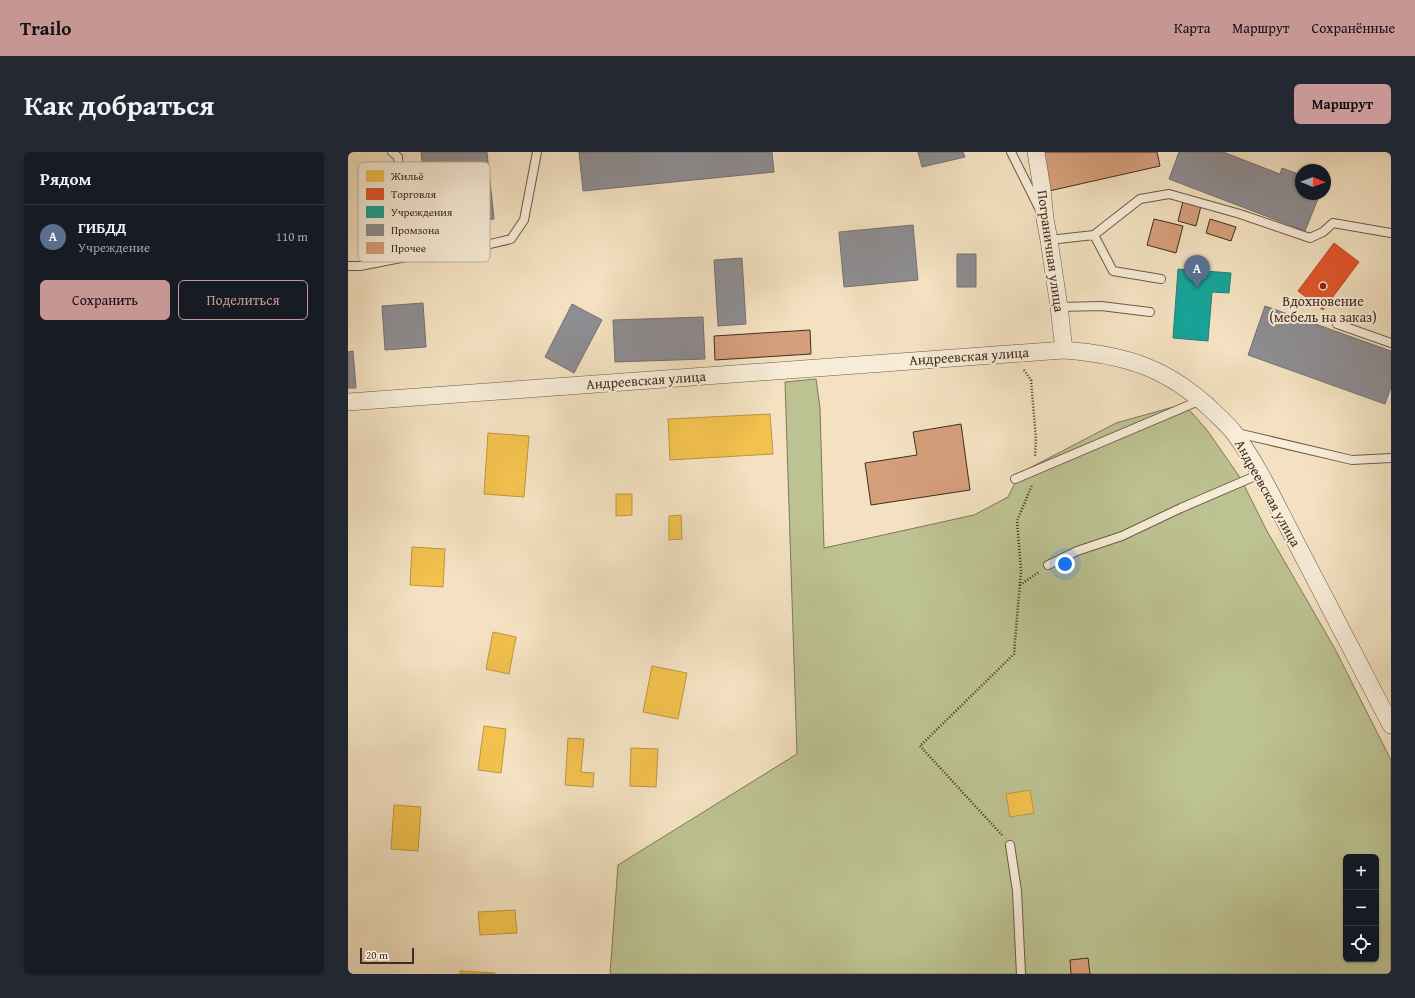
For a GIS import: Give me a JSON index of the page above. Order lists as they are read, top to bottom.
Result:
{
  "streets": {
    "street": ["Пограничная улица", "Андреевская улица"]
  },
  "crossings": [
    ["Пограничная улица", "Андреевская улица"]
  ],
  "places": ["Вдохновение (мебель на заказ)"],
  "legend": [
    "Жильё",
    "Торговля",
    "Учреждения",
    "Промзона",
    "Прочее"
  ],
  "scale_bar": "20 m",
  "north": "right",
  "page": {
    "header": "Trailo",
    "nav": ["Карта", "Маршрут", "Сохранённые"],
    "title": "Как добраться",
    "buttons": [
      "Маршрут",
      ["Сохранить", "Поделиться"]
    ],
    "heading": "Рядом",
    "list": [
      {
        "mark": "A",
        "name": "ГИБДД",
        "note": "Учреждение",
        "value": "110 m"
      }
    ],
    "pins": "A",
    "map_buttons": ["+", "−"],
    "scale": "20 m"
  }
}
